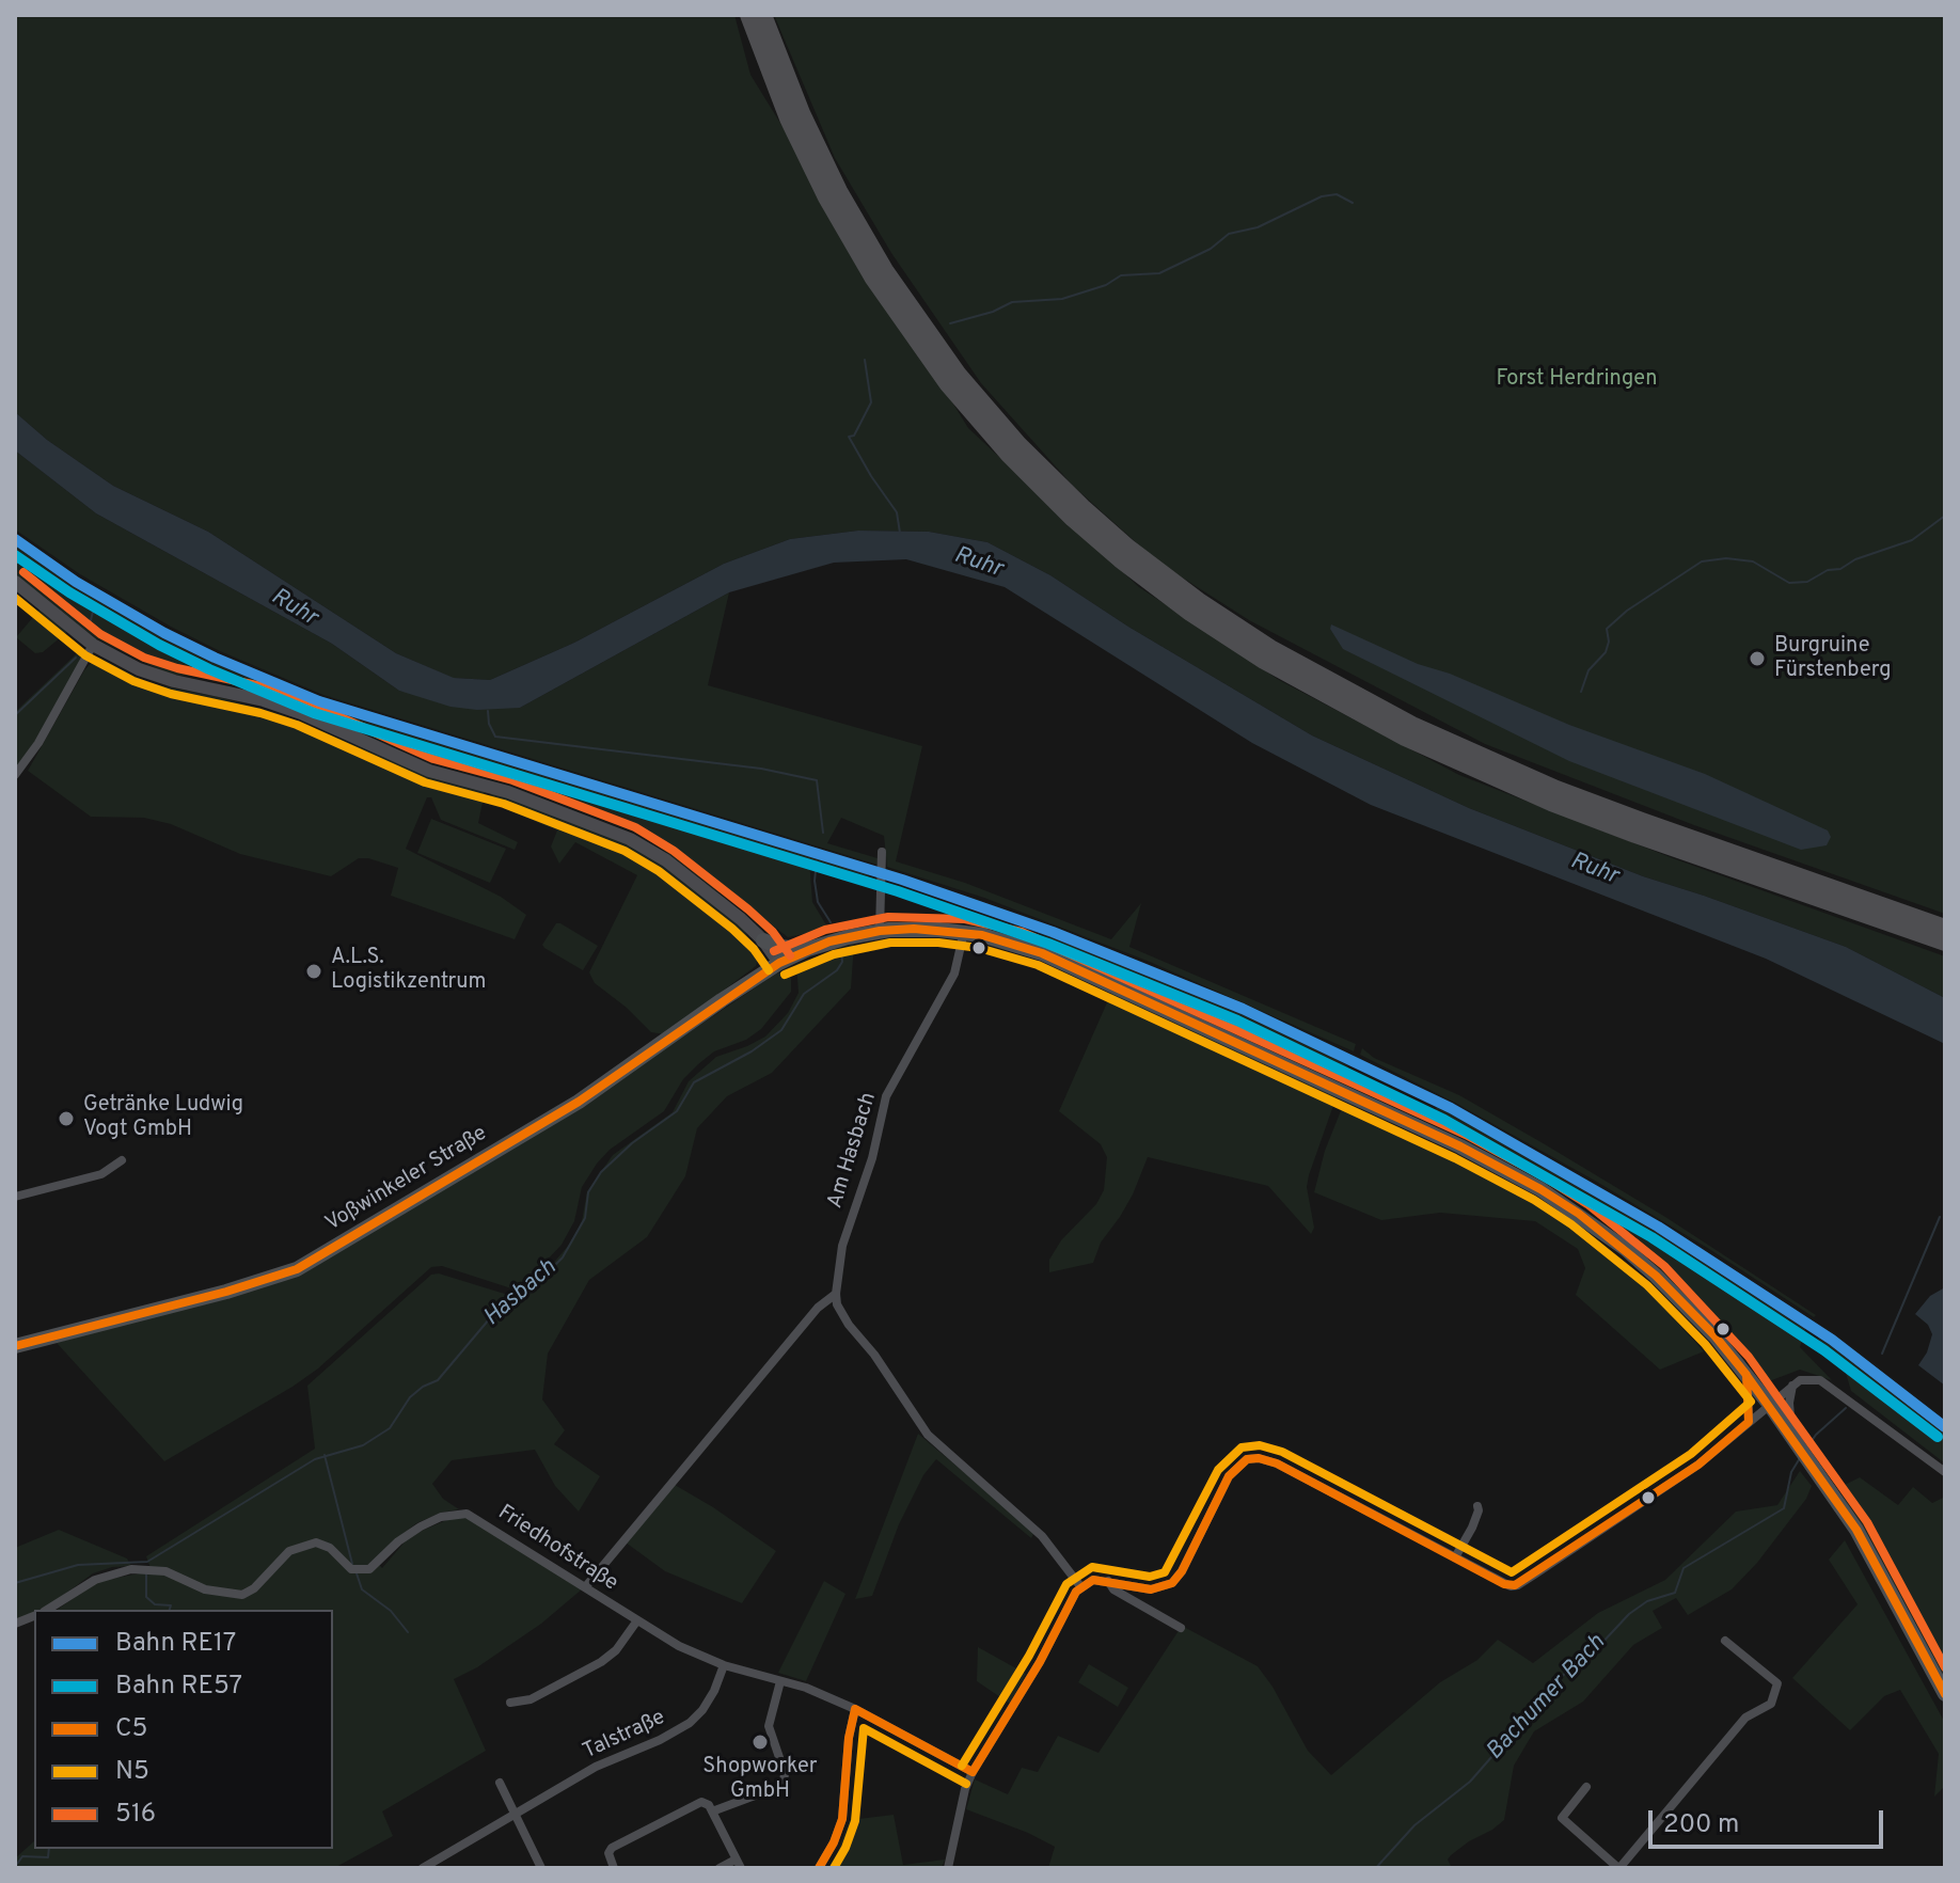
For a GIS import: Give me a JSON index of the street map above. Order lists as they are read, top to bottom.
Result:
{
  "streets": {
    "main road": ["Voßwinkeler Straße"],
    "street": ["Am Hasbach", "Friedhofstraße", "Talstraße"]
  },
  "crossings": [
    ["Am Hasbach", "Voßwinkeler Straße"],
    ["Friedhofstraße", "Talstraße"]
  ],
  "water": ["Ruhr", "Hasbach", "Bachumer Bach"],
  "parks": ["Forst Herdringen"],
  "places": [
    "Burgruine Fürstenberg",
    "A.L.S. Logistikzentrum",
    "Getränke Ludwig Vogt GmbH",
    "Shopworker GmbH"
  ],
  "lines": [
    "rail line RE17",
    "rail line RE57",
    "transit line 516",
    "transit line N5",
    "transit line C5"
  ],
  "legend": [
    "Bahn RE17",
    "Bahn RE57",
    "C5",
    "N5",
    "516"
  ],
  "scale_bar": "200 m"
}
